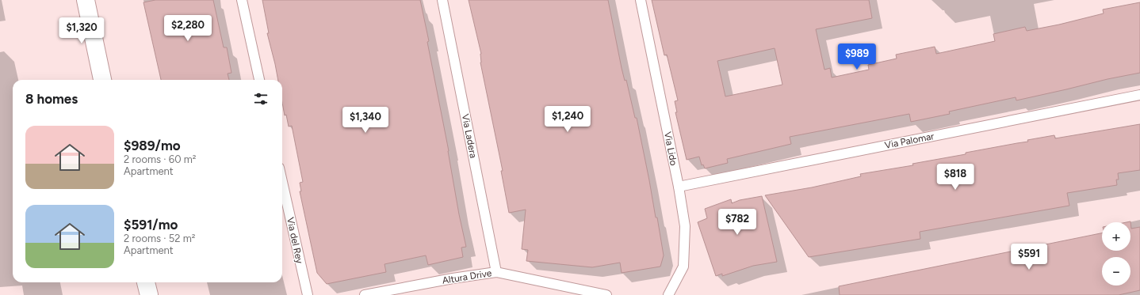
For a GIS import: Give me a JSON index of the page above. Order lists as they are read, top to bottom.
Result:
{
  "streets": {
    "lane": [
      "Via Ladera",
      "Via Palomar",
      "Via Lido",
      "Via del Rey",
      "Altura Drive"
    ]
  },
  "crossings": [
    ["Via Ladera", "Altura Drive"],
    ["Via Palomar", "Via Lido"]
  ],
  "page": {
    "price": [
      "$2,280",
      "$1,320",
      "$989",
      "$1,240",
      "$1,340",
      "$818",
      "$782",
      "$591"
    ],
    "heading": "8 homes",
    "list": [
      {
        "name": "$989/mo",
        "note": "2 rooms · 60 m² · Apartment"
      },
      {
        "name": "$591/mo",
        "note": "2 rooms · 52 m² · Apartment"
      }
    ],
    "map_buttons": ["+", "−"]
  }
}
